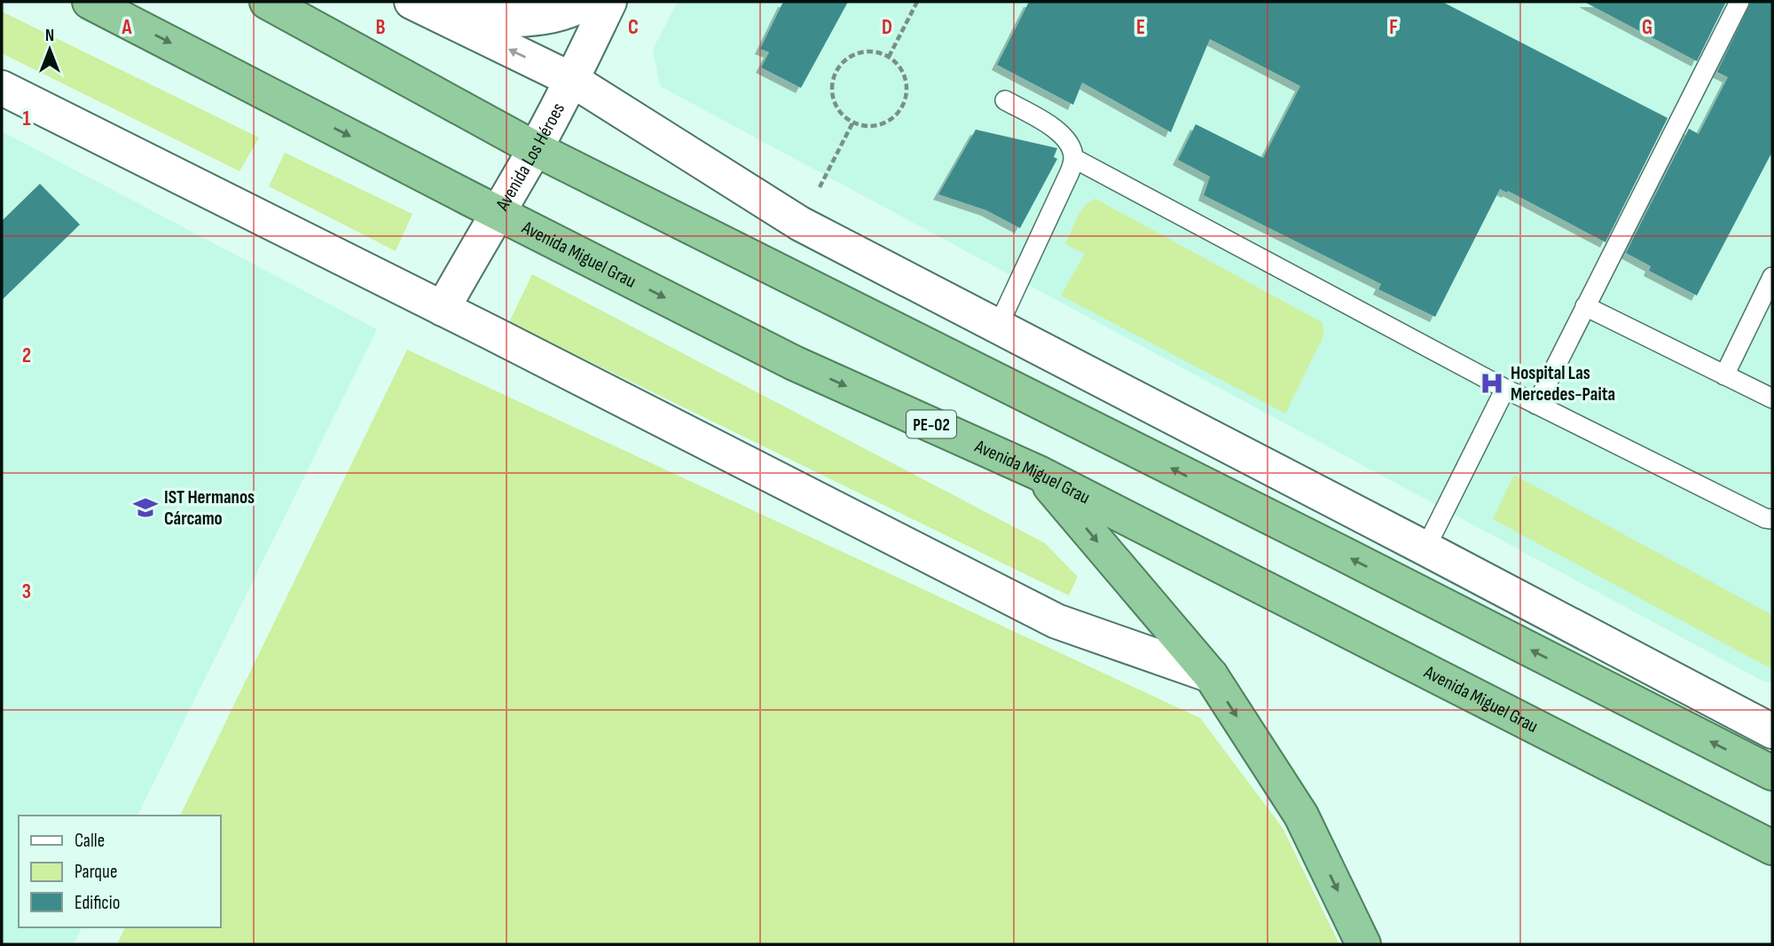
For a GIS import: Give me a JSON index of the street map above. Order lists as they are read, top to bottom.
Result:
{
  "streets": {
    "highway": ["Avenida Miguel Grau", "PE-02"],
    "street": ["Avenida Los Héroes"]
  },
  "crossings": [
    ["Avenida Los Héroes", "Avenida Miguel Grau"],
    ["Avenida Miguel Grau", "PE-02"]
  ],
  "places": {
    "hospital": ["Hospital Las Mercedes-Paita"],
    "school or university": ["IST Hermanos Cárcamo"]
  },
  "legend": ["Calle", "Parque", "Edificio"],
  "north": "top",
  "grid": {
    "columns": [
      "A",
      "B",
      "C",
      "D",
      "E",
      "F",
      "G"
    ],
    "rows": ["1", "2", "3"]
  }
}
